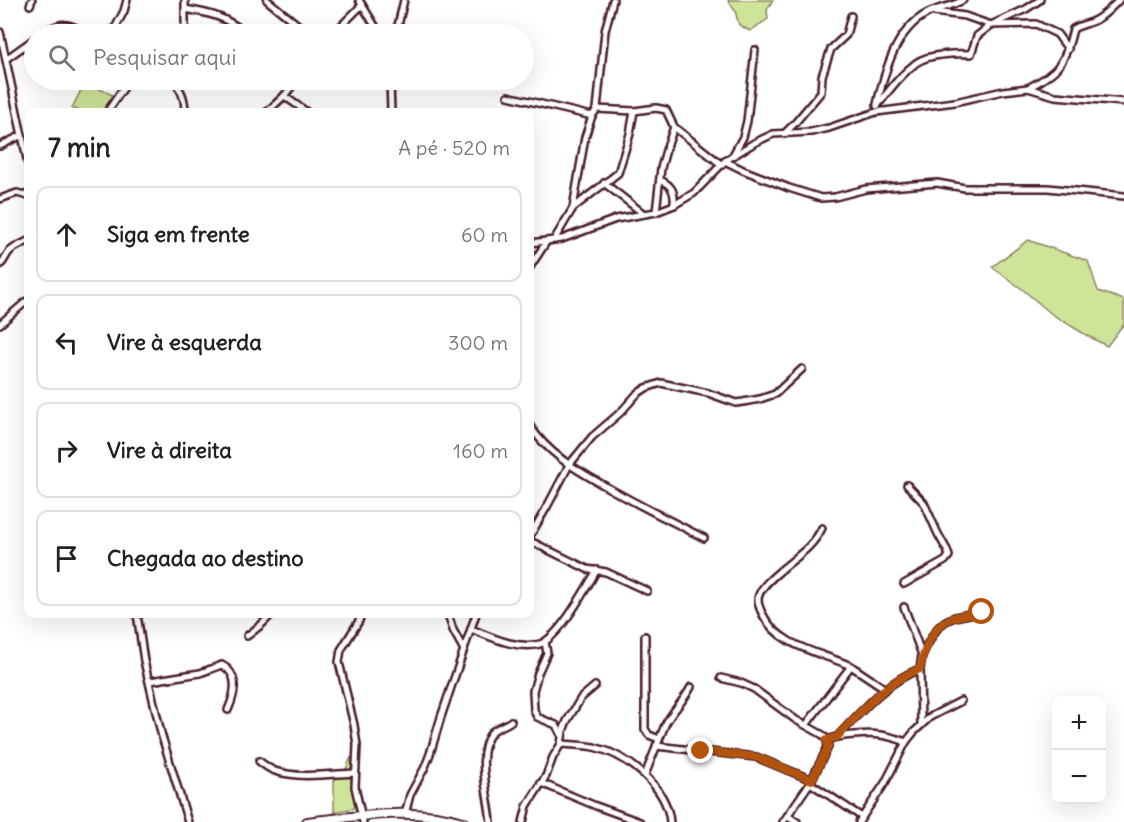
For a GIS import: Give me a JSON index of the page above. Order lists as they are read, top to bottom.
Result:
{
  "page": {
    "search": "Pesquisar aqui",
    "heading": ["7 min", "A pé · 520 m"],
    "list": [
      ["Siga em frente", "60 m"],
      ["Vire à esquerda", "300 m"],
      ["Vire à direita", "160 m"],
      "Chegada ao destino"
    ],
    "map_buttons": ["+", "−"]
  }
}
